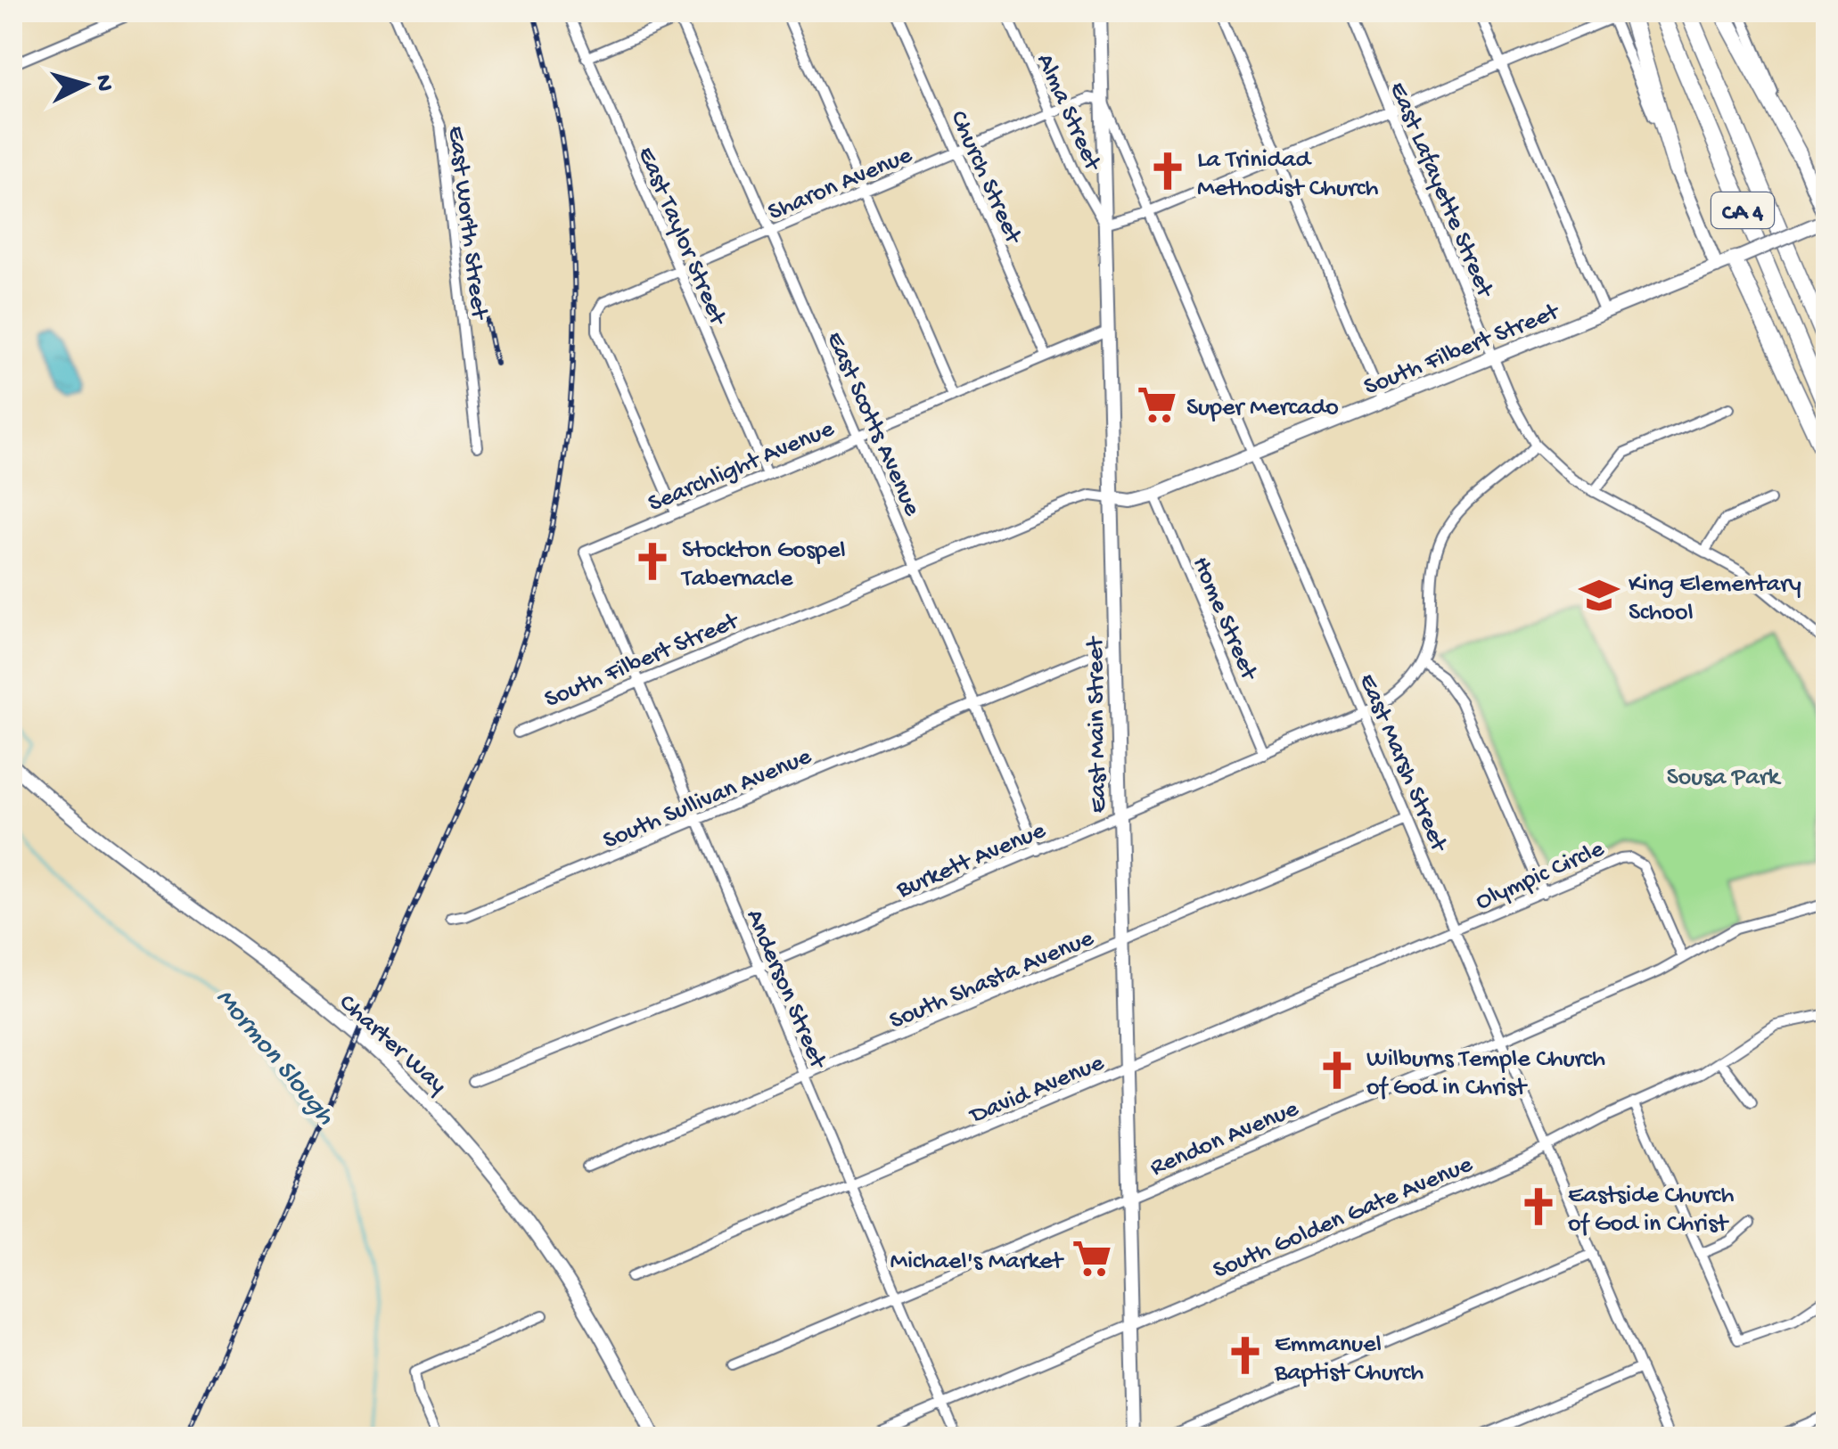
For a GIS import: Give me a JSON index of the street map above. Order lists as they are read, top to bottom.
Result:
{
  "streets": {
    "highway": ["CA 4"],
    "main road": ["South Filbert Street", "East Main Street", "Charter Way"],
    "street": [
      "Alma Street",
      "Church Street",
      "Sharon Avenue",
      "East Lafayette Street",
      "East Worth Street",
      "East Taylor Street",
      "East Scotts Avenue",
      "Searchlight Avenue",
      "Home Street",
      "East Marsh Street",
      "South Sullivan Avenue",
      "Burkett Avenue",
      "Olympic Circle",
      "South Shasta Avenue",
      "Anderson Street",
      "David Avenue",
      "Rendon Avenue",
      "South Golden Gate Avenue"
    ]
  },
  "crossings": [
    ["Alma Street", "Sharon Avenue"],
    ["Alma Street", "East Main Street"],
    ["Church Street", "Sharon Avenue"],
    ["Church Street", "Searchlight Avenue"],
    ["Sharon Avenue", "East Taylor Street"],
    ["Sharon Avenue", "East Scotts Avenue"],
    ["Sharon Avenue", "Searchlight Avenue"],
    ["Sharon Avenue", "East Main Street"],
    ["Sharon Avenue", "East Marsh Street"],
    ["East Lafayette Street", "South Filbert Street"],
    ["East Taylor Street", "Searchlight Avenue"],
    ["South Filbert Street", "East Scotts Avenue"],
    ["South Filbert Street", "Home Street"],
    ["South Filbert Street", "East Main Street"],
    ["South Filbert Street", "East Marsh Street"],
    ["South Filbert Street", "Anderson Street"],
    ["East Scotts Avenue", "Searchlight Avenue"],
    ["East Scotts Avenue", "South Sullivan Avenue"],
    ["East Scotts Avenue", "Burkett Avenue"],
    ["Searchlight Avenue", "East Main Street"],
    ["Searchlight Avenue", "Anderson Street"],
    ["Home Street", "Burkett Avenue"],
    ["East Main Street", "East Marsh Street"],
    ["East Main Street", "South Sullivan Avenue"],
    ["East Main Street", "Burkett Avenue"],
    ["East Main Street", "South Shasta Avenue"],
    ["East Main Street", "David Avenue"],
    ["East Main Street", "Rendon Avenue"],
    ["East Main Street", "South Golden Gate Avenue"],
    ["East Marsh Street", "Burkett Avenue"],
    ["East Marsh Street", "Olympic Circle"],
    ["East Marsh Street", "South Shasta Avenue"],
    ["East Marsh Street", "David Avenue"],
    ["East Marsh Street", "Rendon Avenue"],
    ["East Marsh Street", "South Golden Gate Avenue"],
    ["South Sullivan Avenue", "Anderson Street"],
    ["Burkett Avenue", "Anderson Street"],
    ["Olympic Circle", "David Avenue"],
    ["Olympic Circle", "Rendon Avenue"],
    ["South Shasta Avenue", "Anderson Street"],
    ["Anderson Street", "David Avenue"],
    ["Anderson Street", "Rendon Avenue"],
    ["Anderson Street", "South Golden Gate Avenue"]
  ],
  "water": ["Mormon Slough"],
  "parks": ["Sousa Park"],
  "places": {
    "church": [
      "La Trinidad Methodist Church",
      "Stockton Gospel Tabernacle",
      "Wilburns Temple Church of God in Christ",
      "Eastside Church of God in Christ",
      "Emmanuel Baptist Church"
    ],
    "supermarket": ["Super Mercado", "Michael's Market"],
    "school or university": ["King Elementary School"]
  },
  "north": "right"
}
